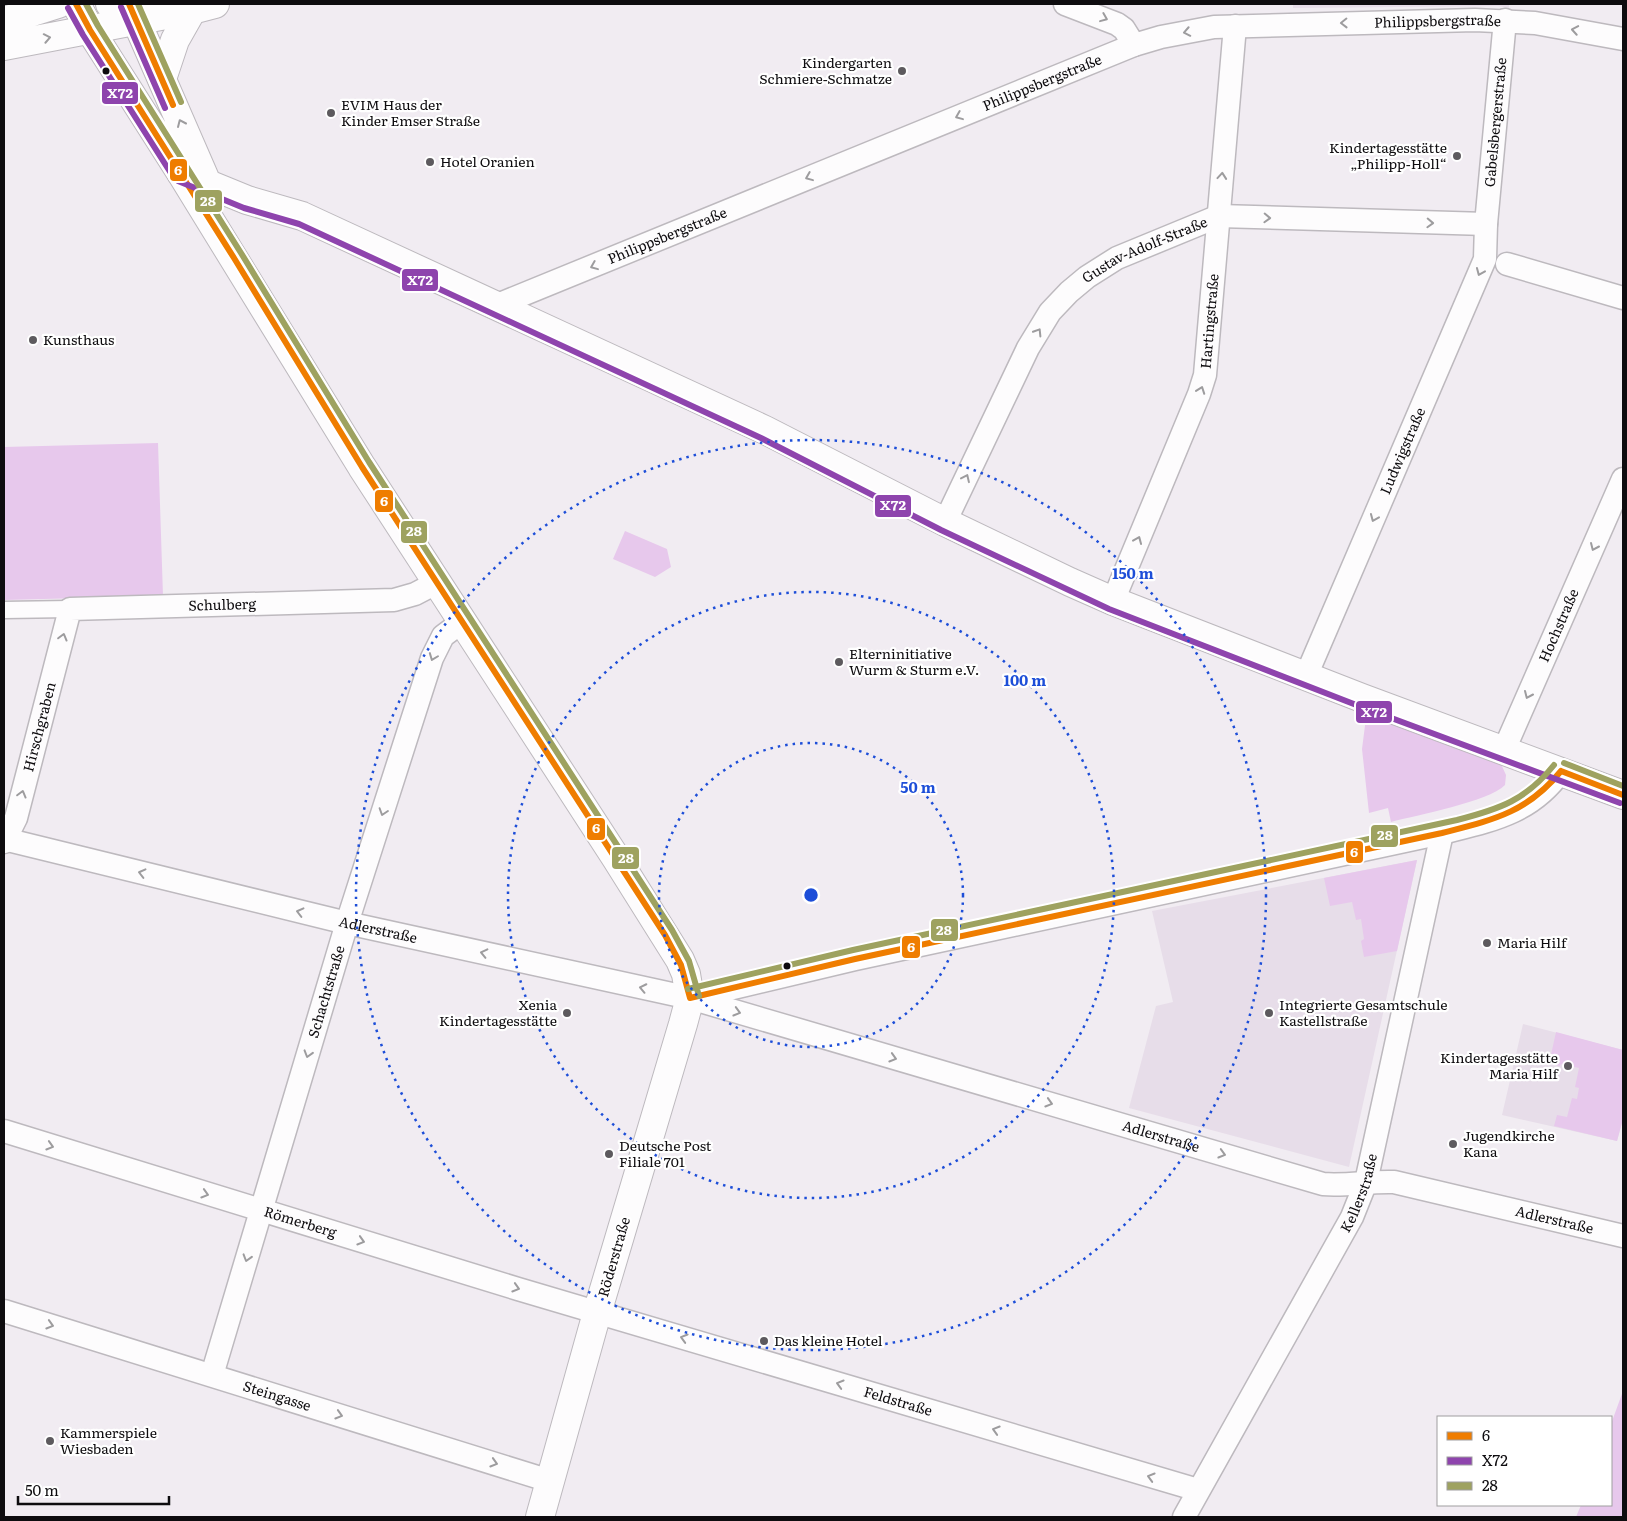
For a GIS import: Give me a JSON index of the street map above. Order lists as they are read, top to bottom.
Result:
{
  "streets": {
    "main road": ["Röderstraße"],
    "street": [
      "Philippsbergstraße",
      "Gabelsbergerstraße",
      "Gustav-Adolf-Straße",
      "Hartingstraße",
      "Ludwigstraße",
      "Schulberg",
      "Hochstraße",
      "Hirschgraben",
      "Adlerstraße",
      "Schachtstraße",
      "Kellerstraße",
      "Römerberg",
      "Steingasse",
      "Feldstraße"
    ]
  },
  "crossings": [
    ["Philippsbergstraße", "Gabelsbergerstraße"],
    ["Philippsbergstraße", "Hartingstraße"],
    ["Gabelsbergerstraße", "Gustav-Adolf-Straße"],
    ["Gabelsbergerstraße", "Ludwigstraße"],
    ["Gustav-Adolf-Straße", "Hartingstraße"],
    ["Gustav-Adolf-Straße", "Ludwigstraße"],
    ["Schulberg", "Hirschgraben"],
    ["Hirschgraben", "Adlerstraße"],
    ["Adlerstraße", "Schachtstraße"],
    ["Adlerstraße", "Kellerstraße"],
    ["Adlerstraße", "Röderstraße"],
    ["Schachtstraße", "Römerberg"],
    ["Schachtstraße", "Steingasse"],
    ["Kellerstraße", "Feldstraße"],
    ["Römerberg", "Röderstraße"],
    ["Römerberg", "Feldstraße"],
    ["Röderstraße", "Steingasse"],
    ["Röderstraße", "Feldstraße"]
  ],
  "one_way": [
    "Philippsbergstraße",
    "Gustav-Adolf-Straße",
    "Hartingstraße",
    "Ludwigstraße",
    "Hochstraße",
    "Hirschgraben",
    "Schachtstraße",
    "Römerberg",
    "Steingasse",
    "Feldstraße"
  ],
  "places": [
    "Kindergarten Schmiere-Schmatze",
    "EVIM Haus der Kinder Emser Straße",
    "Kindertagesstätte „Philipp-Holl“",
    "Hotel Oranien",
    "Kunsthaus",
    "Elterninitiative Wurm & Sturm e.V.",
    "Maria Hilf",
    "Xenia Kindertagesstätte",
    "Integrierte Gesamtschule Kastellstraße",
    "Kindertagesstätte Maria Hilf",
    "Jugendkirche Kana",
    "Deutsche Post Filiale 701",
    "Das kleine Hotel",
    "Kammerspiele Wiesbaden"
  ],
  "lines": ["transit line 6", "transit line 28", "transit line X72"],
  "legend": ["6", "X72", "28"],
  "scale_bar": "50 m",
  "rings": ["150 m", "100 m", "50 m"]
}
